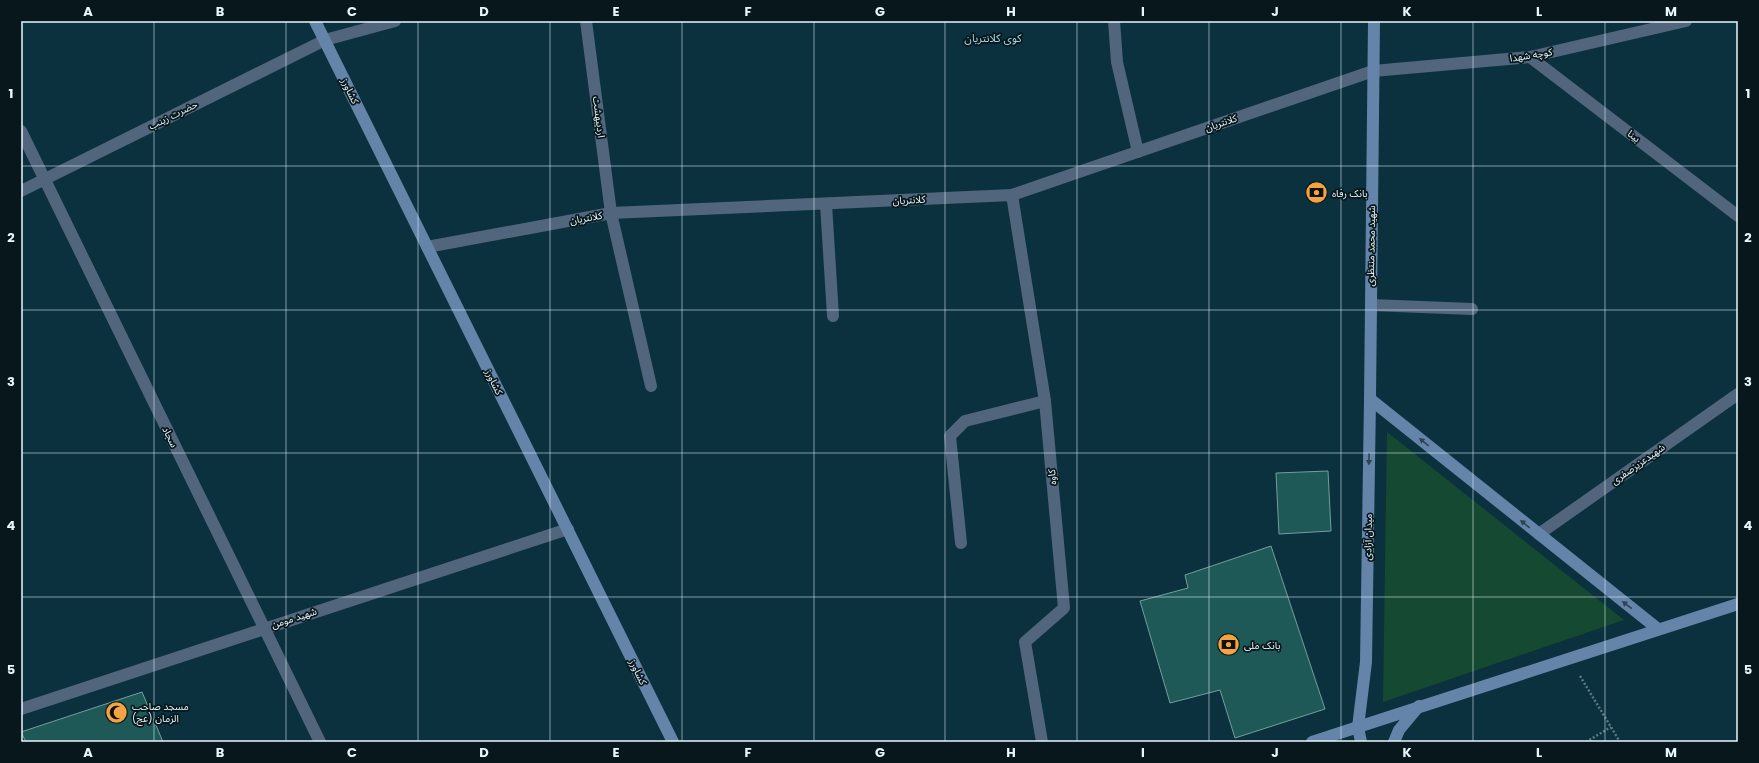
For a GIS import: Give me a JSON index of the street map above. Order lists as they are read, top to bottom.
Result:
{
  "streets": {
    "main road": ["کشاورز", "شهید محمد منتظری", "میدان آزادی"],
    "street": [
      "کوچه شهدا",
      "حضرت زینب",
      "اردیبهشت",
      "کلانتریان",
      "بینا",
      "سجاد",
      "شهیدعزیزصفری",
      "کاوه",
      "شهید مومن"
    ]
  },
  "crossings": [
    ["کوچه شهدا", "کلانتریان"],
    ["کوچه شهدا", "بینا"],
    ["کوچه شهدا", "شهید محمد منتظری"],
    ["کشاورز", "حضرت زینب"],
    ["کشاورز", "کلانتریان"],
    ["کشاورز", "شهید مومن"],
    ["حضرت زینب", "سجاد"],
    ["اردیبهشت", "کلانتریان"],
    ["کلانتریان", "شهید محمد منتظری"],
    ["کلانتریان", "کاوه"],
    ["شهید محمد منتظری", "میدان آزادی"],
    ["سجاد", "شهید مومن"]
  ],
  "one_way": ["میدان آزادی"],
  "districts": ["کوی کلانتریان"],
  "places": {
    "bank": ["بانک رفاه", "بانک ملی"],
    "mosque": ["مسجد صاحب الزمان (عج)"]
  },
  "grid": {
    "columns": [
      "A",
      "B",
      "C",
      "D",
      "E",
      "F",
      "G",
      "H",
      "I",
      "J",
      "K",
      "L",
      "M"
    ],
    "rows": [
      "1",
      "2",
      "3",
      "4",
      "5"
    ]
  }
}
